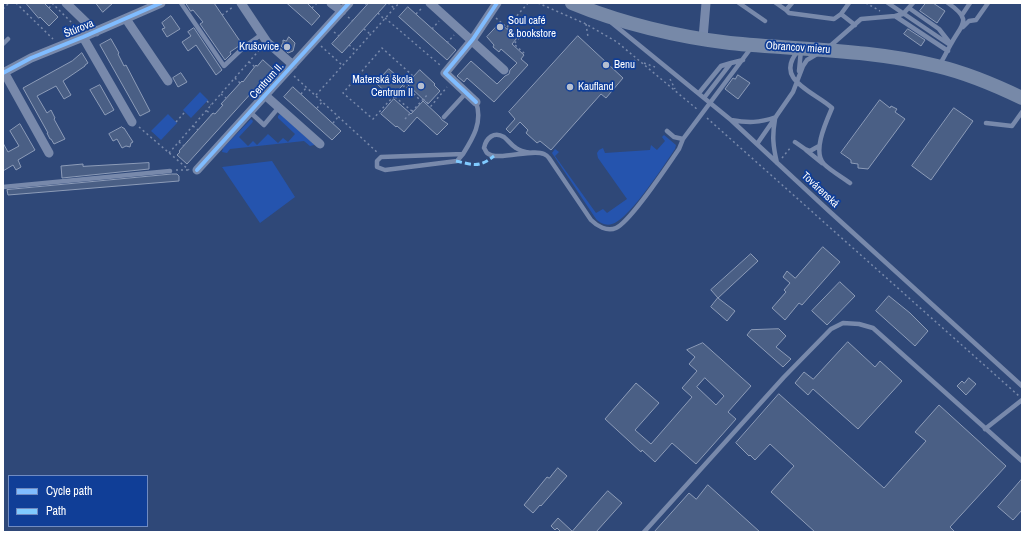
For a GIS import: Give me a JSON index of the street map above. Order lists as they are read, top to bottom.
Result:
{
  "streets": {
    "main road": ["Obrancov mieru"],
    "street": ["Štúrova", "Centrum II."],
    "lane": ["Továrenská"]
  },
  "crossings": [
    ["Obrancov mieru", "Továrenská"]
  ],
  "places": [
    "Soul café & bookstore",
    "Krušovice",
    "Benu",
    "Materská škola Centrum II",
    "Kaufland"
  ],
  "legend": ["Cycle path", "Path"]
}
